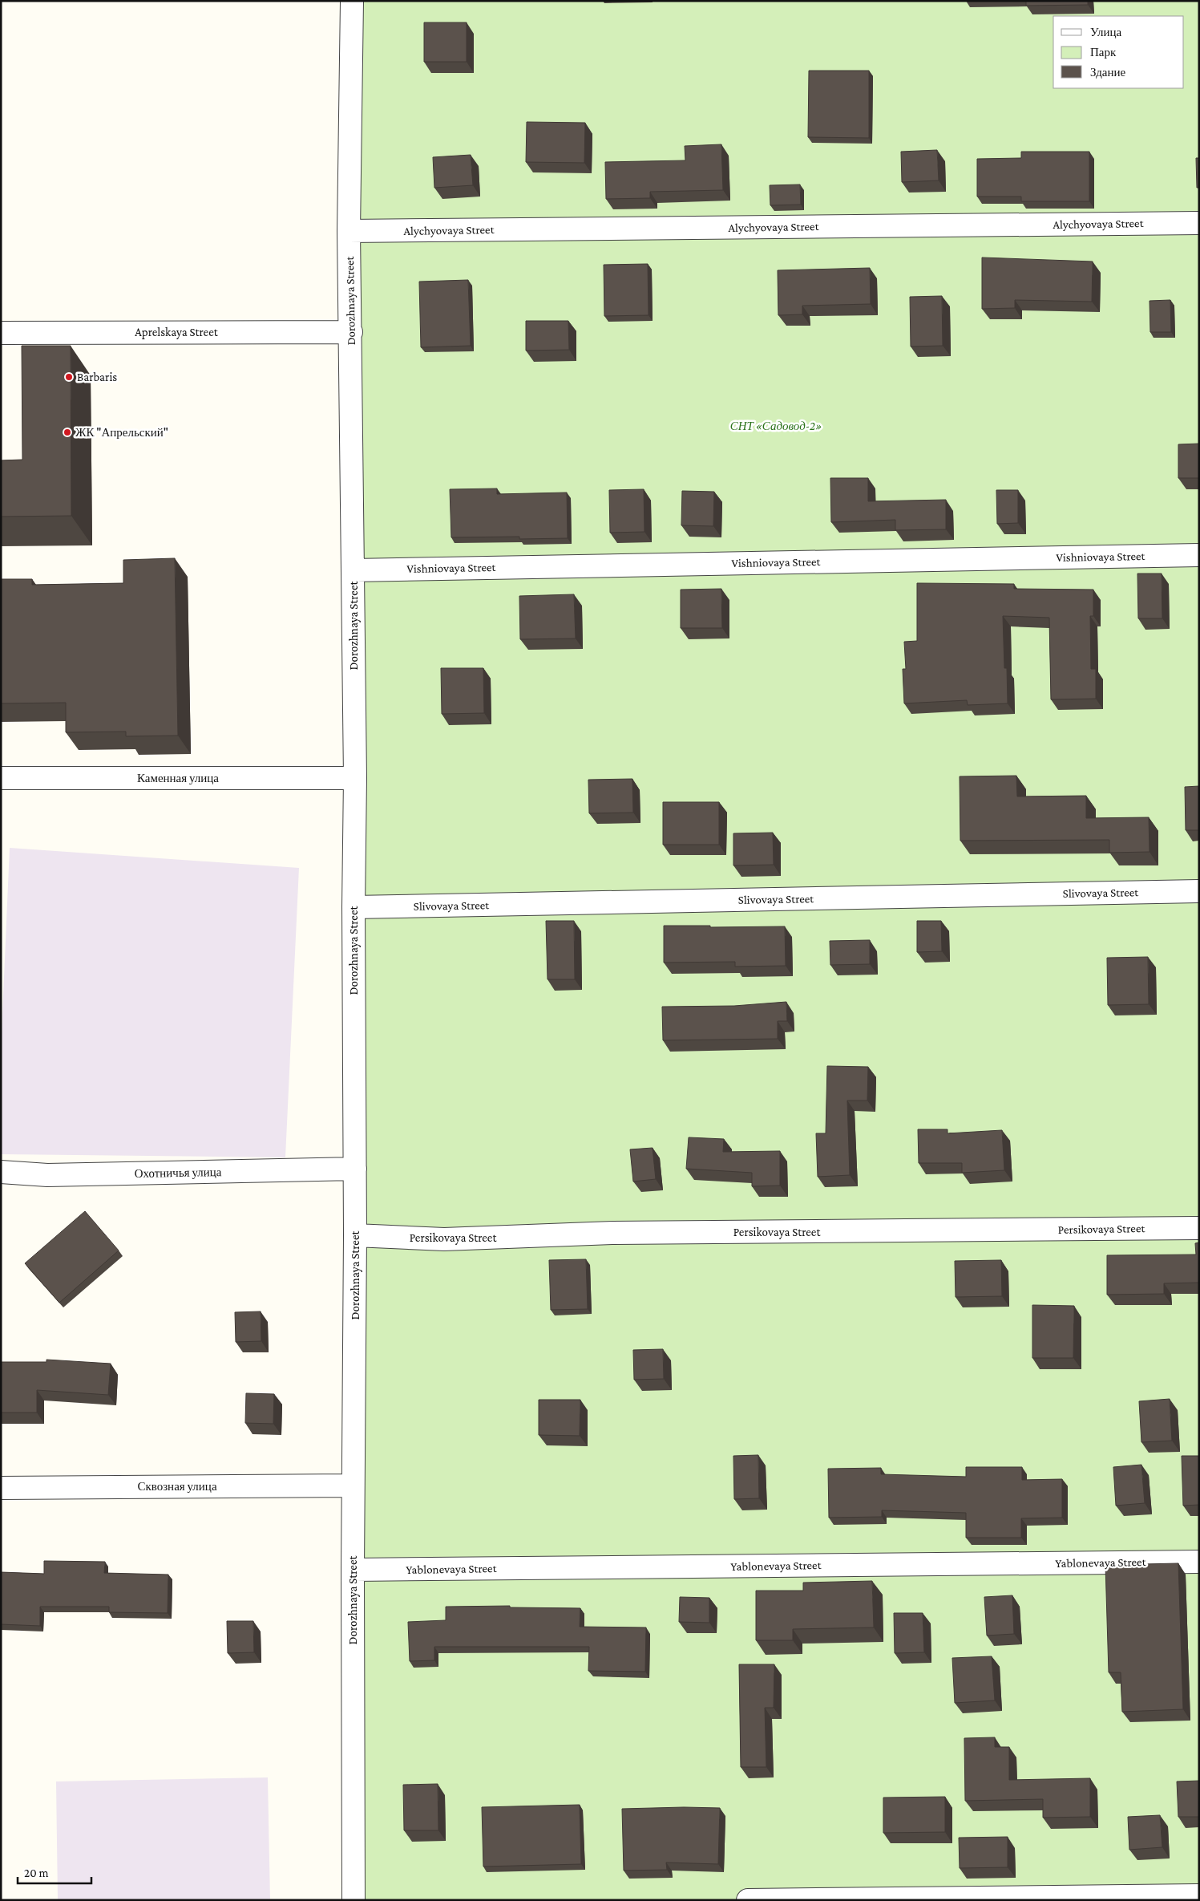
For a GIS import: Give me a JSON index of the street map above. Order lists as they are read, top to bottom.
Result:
{
  "streets": {
    "street": [
      "Alychyovaya Street",
      "Dorozhnaya Street",
      "Aprelskaya Street",
      "Vishniovaya Street",
      "Каменная улица",
      "Slivovaya Street",
      "Охотничья улица",
      "Persikovaya Street",
      "Сквозная улица",
      "Yablonevaya Street"
    ]
  },
  "crossings": [
    ["Alychyovaya Street", "Dorozhnaya Street"],
    ["Dorozhnaya Street", "Aprelskaya Street"],
    ["Dorozhnaya Street", "Vishniovaya Street"],
    ["Dorozhnaya Street", "Каменная улица"],
    ["Dorozhnaya Street", "Slivovaya Street"],
    ["Dorozhnaya Street", "Охотничья улица"],
    ["Dorozhnaya Street", "Persikovaya Street"],
    ["Dorozhnaya Street", "Сквозная улица"],
    ["Dorozhnaya Street", "Yablonevaya Street"]
  ],
  "parks": ["СНТ «Садовод-2»"],
  "places": ["Barbaris", "ЖК \"Апрельский\""],
  "legend": ["Улица", "Парк", "Здание"],
  "scale_bar": "20 m"
}
